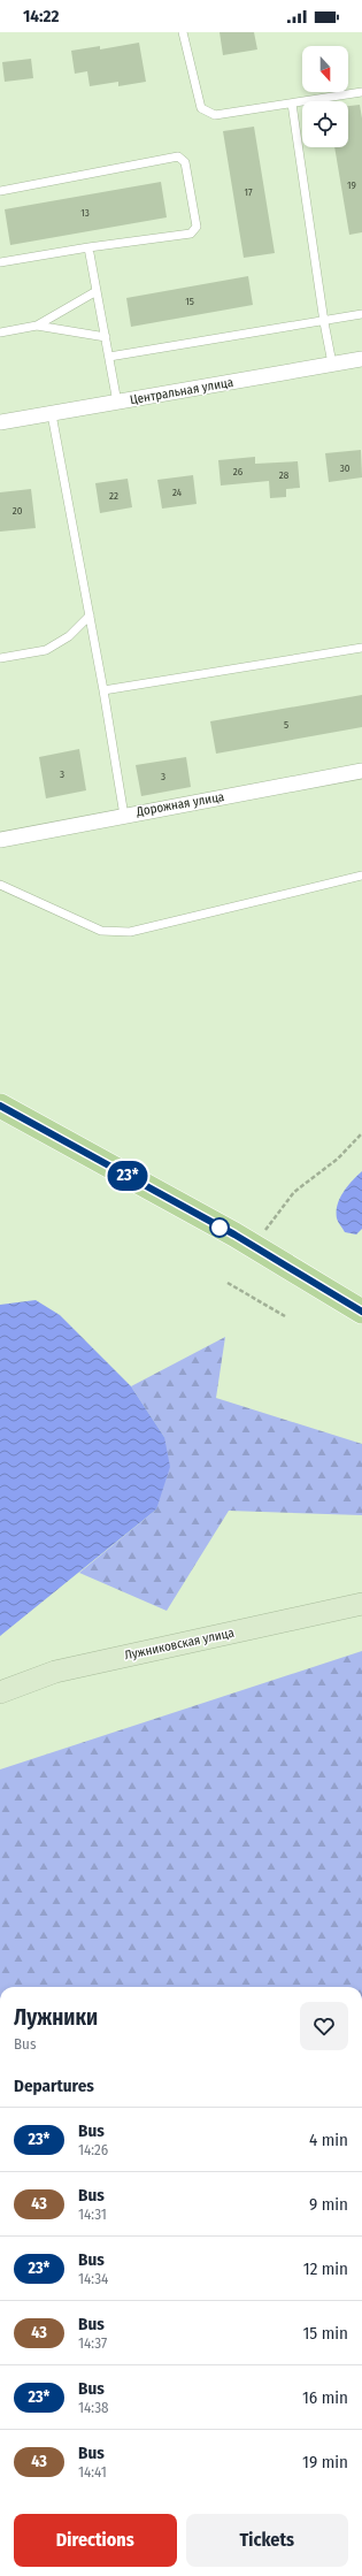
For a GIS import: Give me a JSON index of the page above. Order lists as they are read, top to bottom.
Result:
{
  "streets": {
    "street": ["Центральная улица", "Дорожная улица", "Лужниковская улица"]
  },
  "lines": ["bus line 23*"],
  "house_numbers": [
    "19",
    "17",
    "13",
    "15",
    "30",
    "26",
    "28",
    "24",
    "22",
    "20",
    "5",
    "3",
    "3"
  ],
  "north": "bottom",
  "page": {
    "status": "14:22",
    "on_map": "23*",
    "heading": [
      ["Лужники", "Bus"],
      "Departures"
    ],
    "list": [
      {
        "mark": "23*",
        "name": "Bus",
        "note": "14:26",
        "value": "4 min"
      },
      {
        "mark": "43",
        "name": "Bus",
        "note": "14:31",
        "value": "9 min"
      },
      {
        "mark": "23*",
        "name": "Bus",
        "note": "14:34",
        "value": "12 min"
      },
      {
        "mark": "43",
        "name": "Bus",
        "note": "14:37",
        "value": "15 min"
      },
      {
        "mark": "23*",
        "name": "Bus",
        "note": "14:38",
        "value": "16 min"
      },
      {
        "mark": "43",
        "name": "Bus",
        "note": "14:41",
        "value": "19 min"
      }
    ],
    "buttons": ["Directions", "Tickets"]
  }
}
